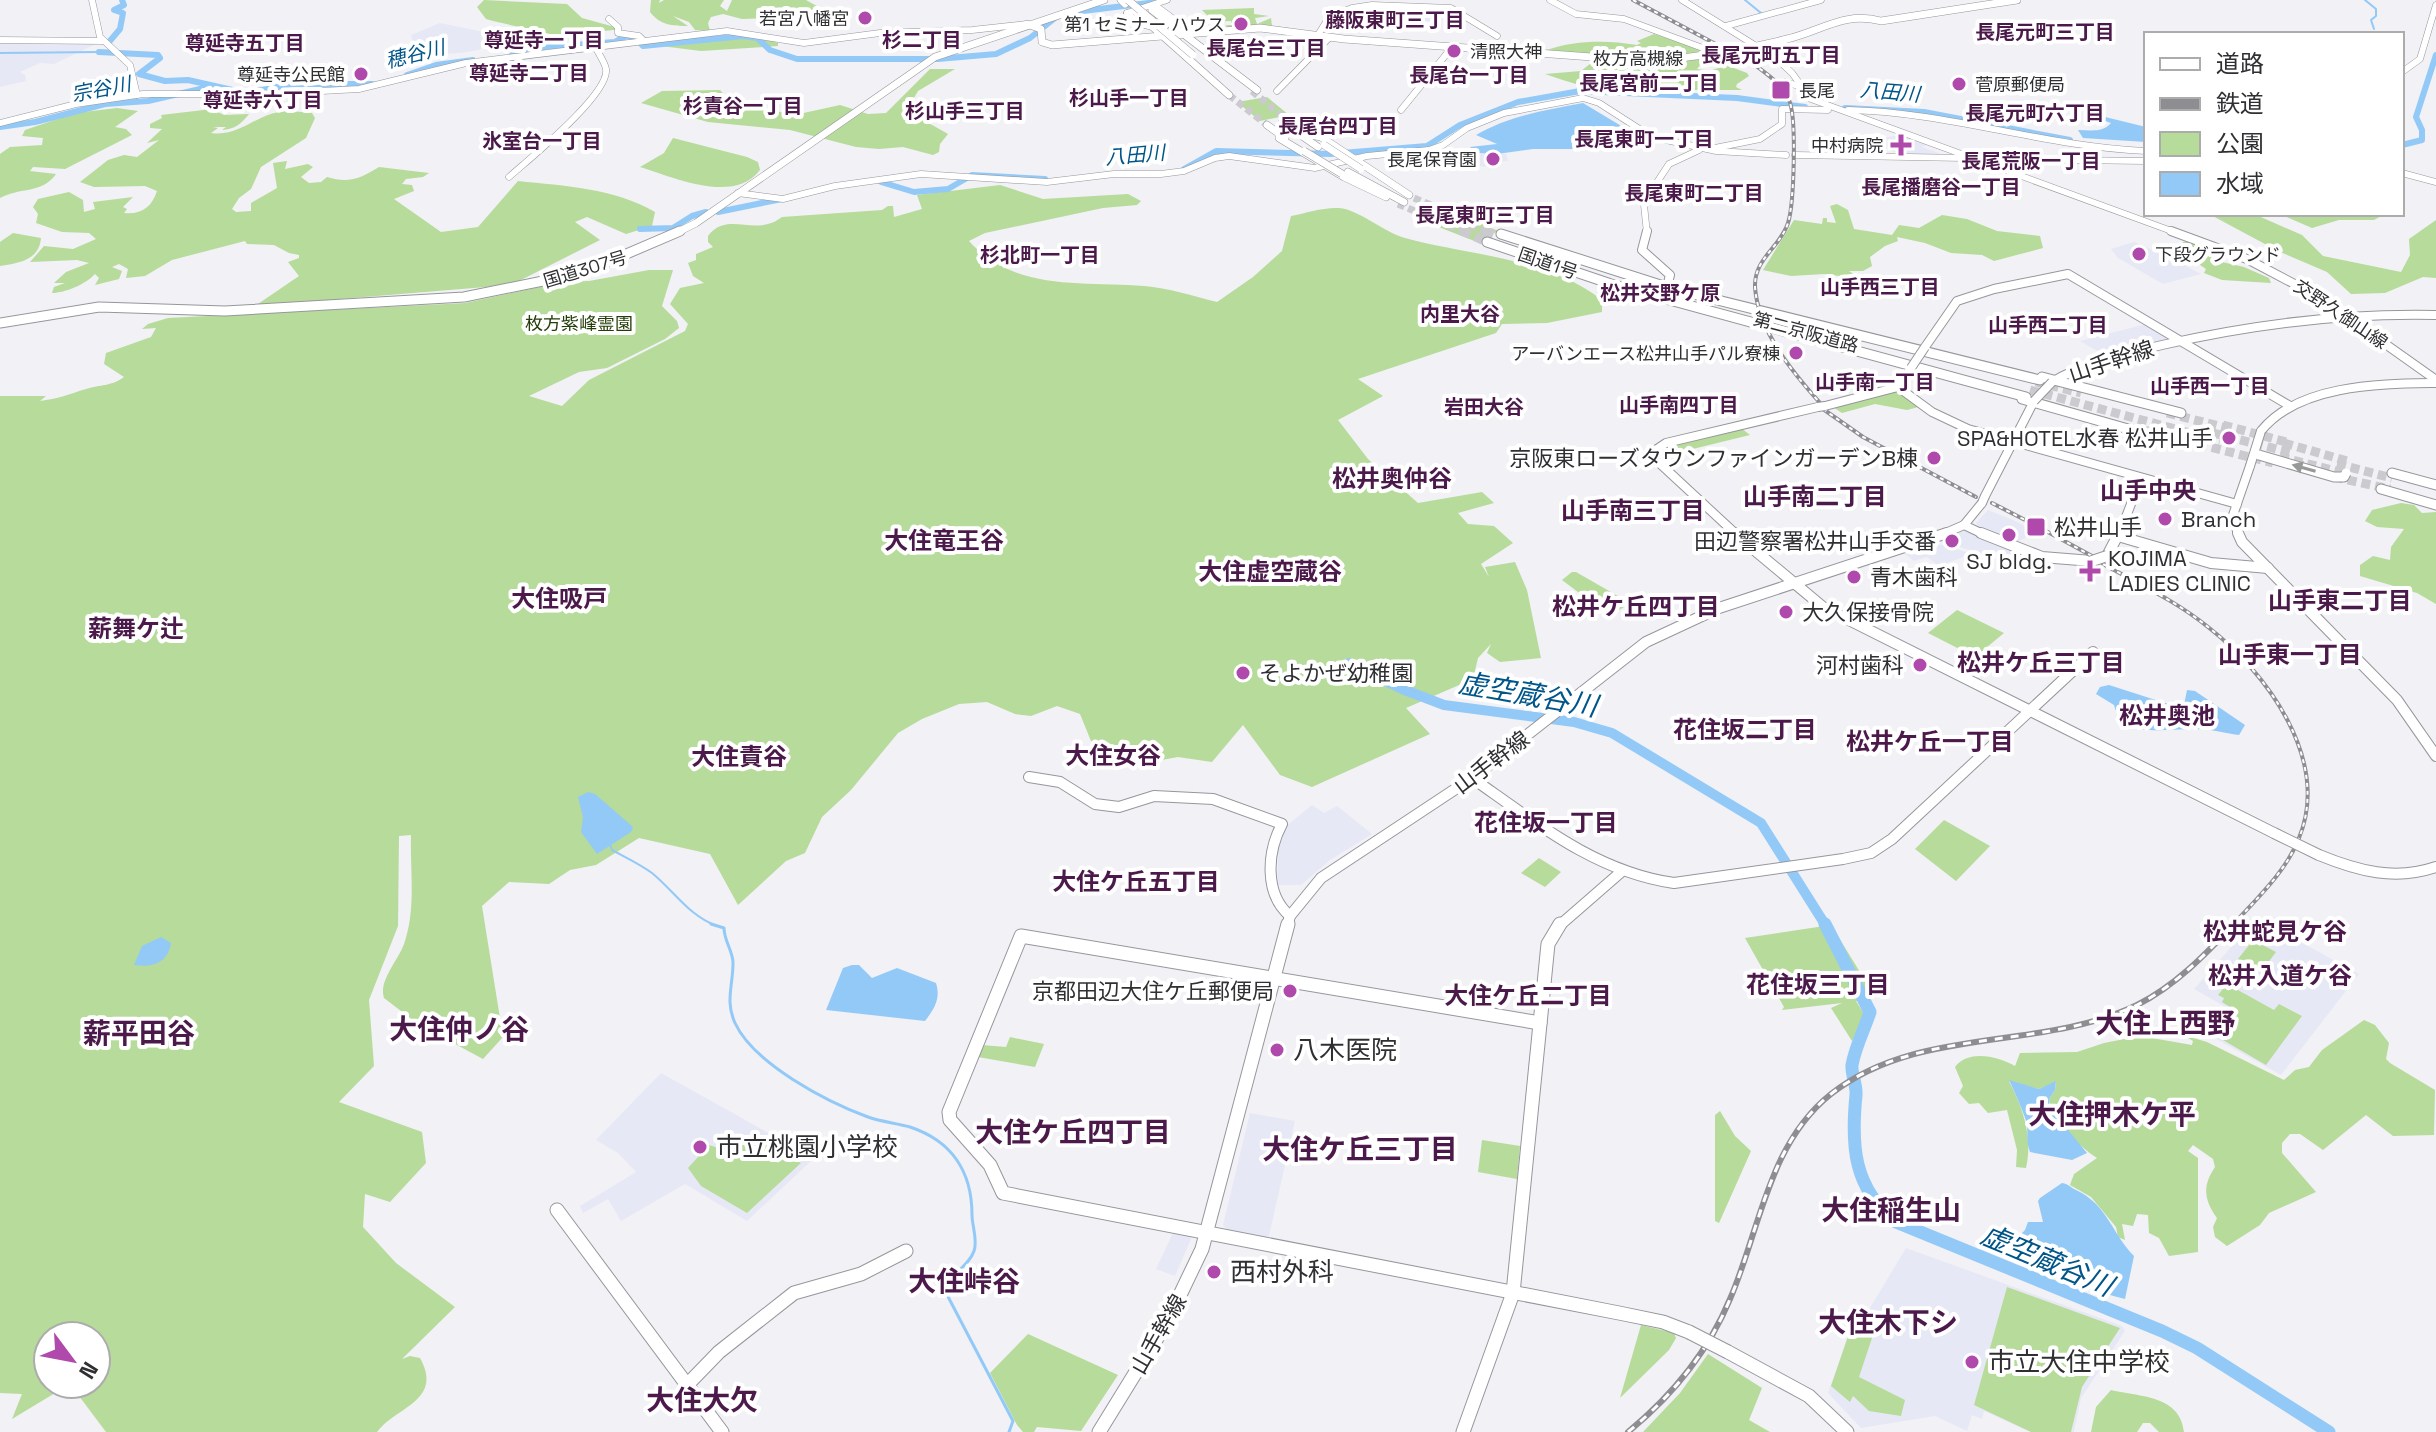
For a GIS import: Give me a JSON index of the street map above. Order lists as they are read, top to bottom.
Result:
{
  "streets": {
    "highway": ["国道1号", "国道307号", "第二京阪道路"],
    "main road": ["枚方高槻線"],
    "street": ["交野久御山線", "山手幹線"]
  },
  "crossings": [
    ["枚方高槻線", "国道307号"],
    ["国道1号", "第二京阪道路"],
    ["国道1号", "山手幹線"],
    ["交野久御山線", "山手幹線"],
    ["第二京阪道路", "山手幹線"]
  ],
  "districts": [
    "藤阪東町三丁目",
    "長尾元町三丁目",
    "尊延寺一丁目",
    "杉二丁目",
    "尊延寺五丁目",
    "長尾台三丁目",
    "長尾元町五丁目",
    "尊延寺二丁目",
    "長尾台一丁目",
    "長尾宮前二丁目",
    "杉山手一丁目",
    "尊延寺六丁目",
    "杉責谷一丁目",
    "杉山手三丁目",
    "長尾元町六丁目",
    "長尾台四丁目",
    "長尾東町一丁目",
    "氷室台一丁目",
    "長尾荒阪一丁目",
    "長尾播磨谷一丁目",
    "長尾東町二丁目",
    "長尾東町三丁目",
    "杉北町一丁目",
    "山手西三丁目",
    "松井交野ケ原",
    "内里大谷",
    "山手西二丁目",
    "山手南一丁目",
    "山手西一丁目",
    "山手南四丁目",
    "岩田大谷",
    "松井奥仲谷",
    "山手中央",
    "山手南二丁目",
    "山手南三丁目",
    "大住竜王谷",
    "大住虚空蔵谷",
    "大住吸戸",
    "山手東二丁目",
    "松井ケ丘四丁目",
    "薪舞ケ辻",
    "山手東一丁目",
    "松井ケ丘三丁目",
    "松井奥池",
    "花住坂二丁目",
    "松井ケ丘一丁目",
    "大住女谷",
    "大住責谷",
    "花住坂一丁目",
    "大住ケ丘五丁目",
    "松井蛇見ケ谷",
    "松井入道ケ谷",
    "花住坂三丁目",
    "大住ケ丘二丁目",
    "大住上西野",
    "大住仲ノ谷",
    "薪平田谷",
    "大住押木ケ平",
    "大住ケ丘四丁目",
    "大住ケ丘三丁目",
    "大住稲生山",
    "大住峠谷",
    "大住木下シ",
    "大住大欠"
  ],
  "water": [
    "穂谷川",
    "宗谷川",
    "八田川",
    "虚空蔵谷川"
  ],
  "parks": ["枚方紫峰霊園"],
  "places": {
    "other": [
      "若宮八幡宮",
      "第1 セミナー ハウス",
      "清照大神",
      "尊延寺公民館",
      "菅原郵便局",
      "長尾保育園",
      "下段グラウンド",
      "アーバンエース松井山手パル寮棟",
      "SPA&HOTEL水春 松井山手",
      "京阪東ローズタウンファインガーデンB棟",
      "Branch",
      "SJ bldg.",
      "田辺警察署松井山手交番",
      "青木歯科",
      "大久保接骨院",
      "河村歯科",
      "そよかぜ幼稚園",
      "京都田辺大住ケ丘郵便局",
      "八木医院",
      "市立桃園小学校",
      "西村外科",
      "市立大住中学校"
    ],
    "transit": ["長尾", "松井山手"],
    "health": ["中村病院", "KOJIMA LADIES CLINIC"]
  },
  "legend": [
    "道路",
    "鉄道",
    "公園",
    "水域"
  ],
  "north": "bottom right"
}
